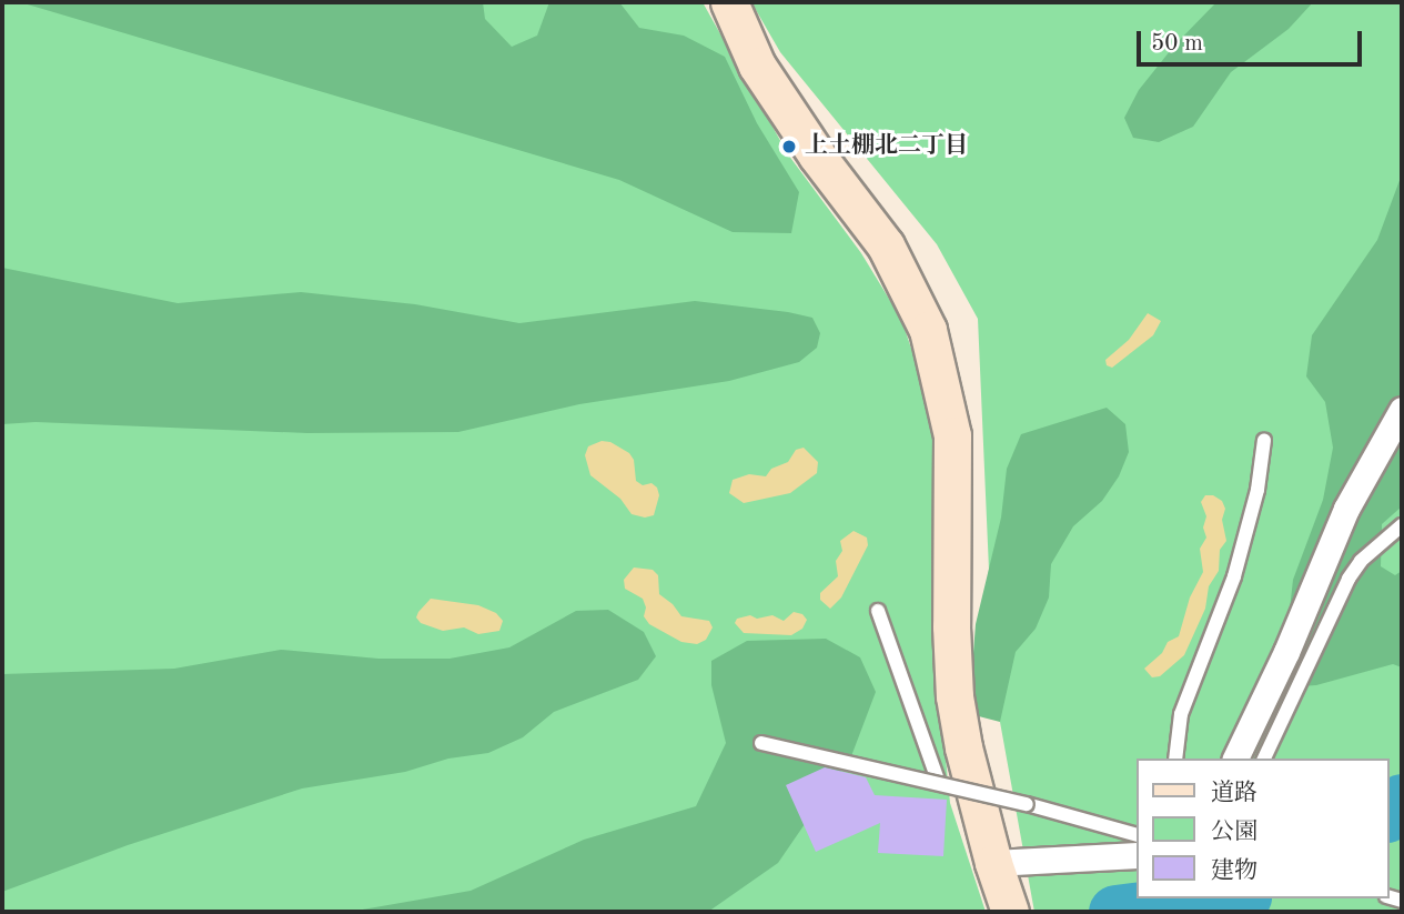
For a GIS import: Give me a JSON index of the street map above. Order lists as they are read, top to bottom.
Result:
{
  "places": ["上土棚北二丁目"],
  "legend": ["道路", "公園", "建物"],
  "scale_bar": "50 m"
}
